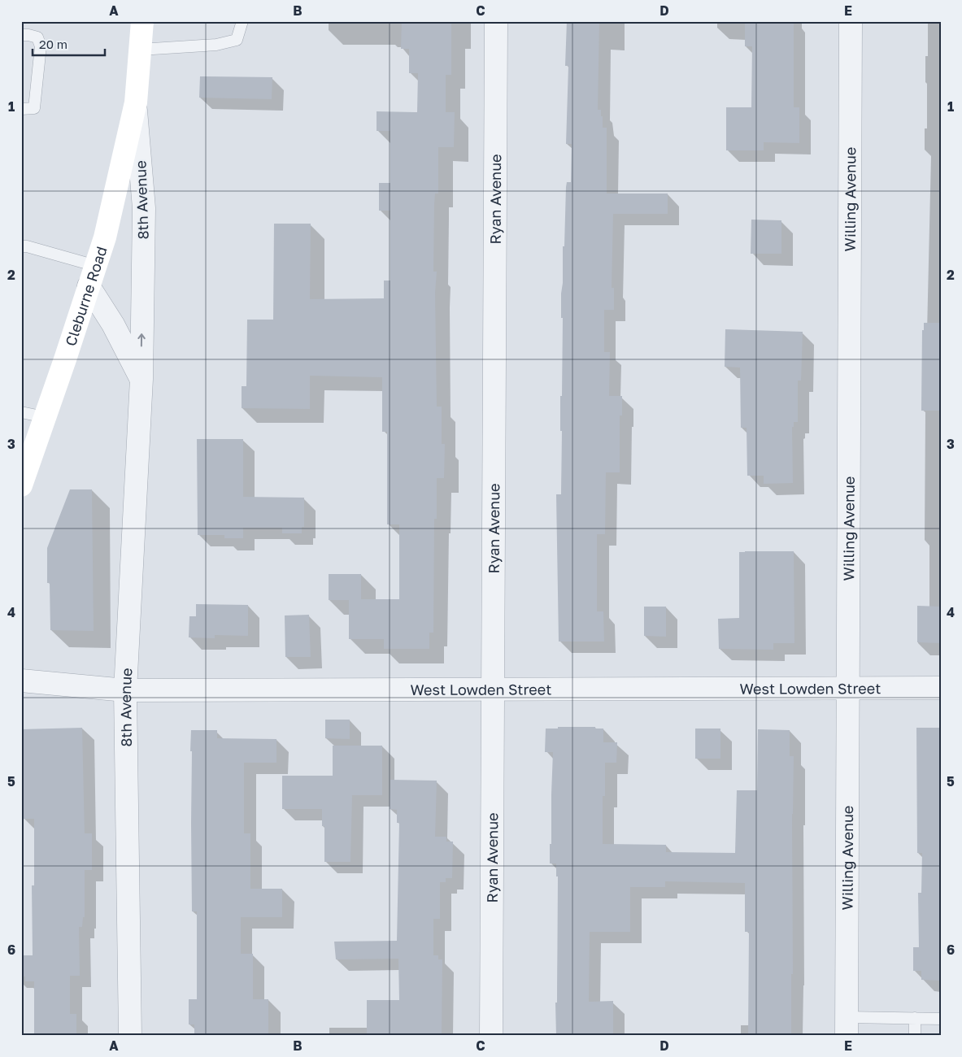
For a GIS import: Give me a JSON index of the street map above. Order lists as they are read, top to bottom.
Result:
{
  "streets": {
    "main road": ["8th Avenue", "Cleburne Road"],
    "street": ["Ryan Avenue", "Willing Avenue", "West Lowden Street"]
  },
  "crossings": [
    ["Ryan Avenue", "West Lowden Street"],
    ["Willing Avenue", "West Lowden Street"],
    ["8th Avenue", "Cleburne Road"],
    ["8th Avenue", "West Lowden Street"]
  ],
  "scale_bar": "20 m",
  "grid": {
    "columns": [
      "A",
      "B",
      "C",
      "D",
      "E"
    ],
    "rows": [
      "1",
      "2",
      "3",
      "4",
      "5",
      "6"
    ]
  }
}
